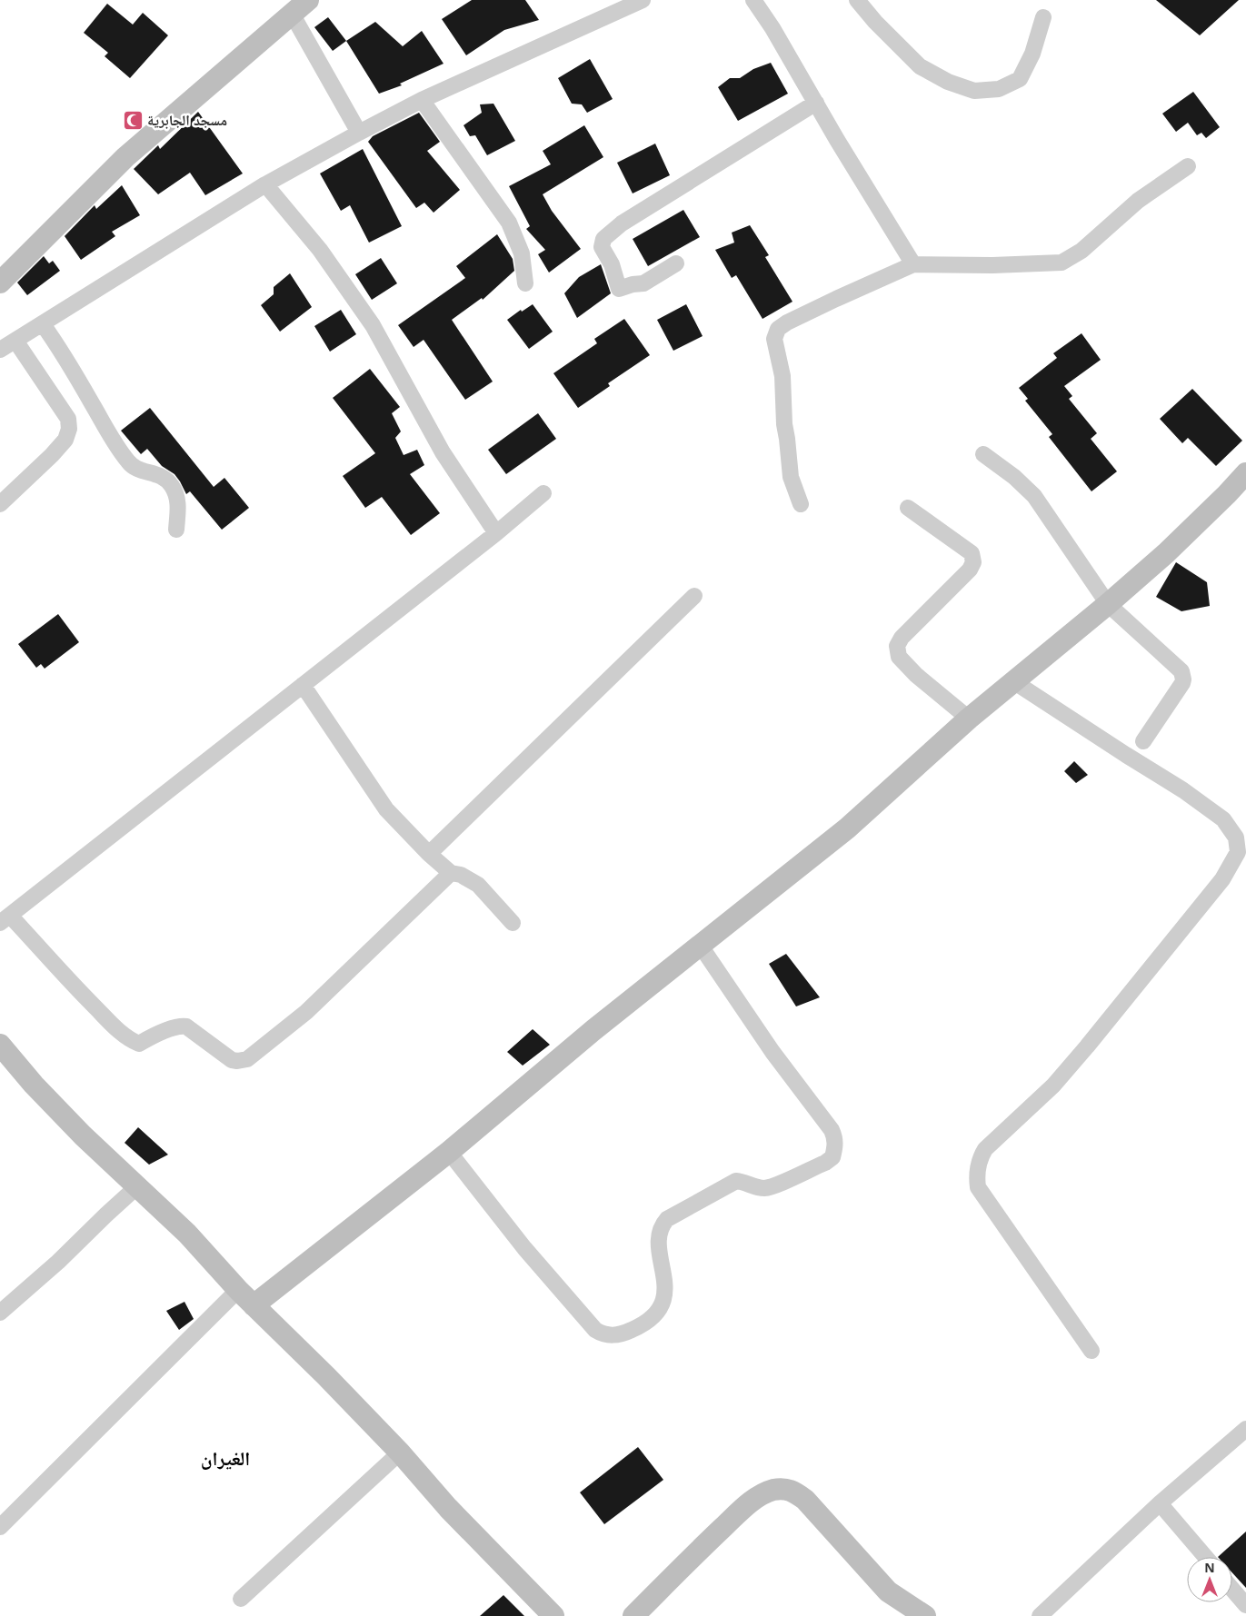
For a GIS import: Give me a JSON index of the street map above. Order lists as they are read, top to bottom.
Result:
{
  "districts": ["الغيران"],
  "places": {
    "mosque": ["مسجد الجابرية"]
  },
  "north": "top"
}
